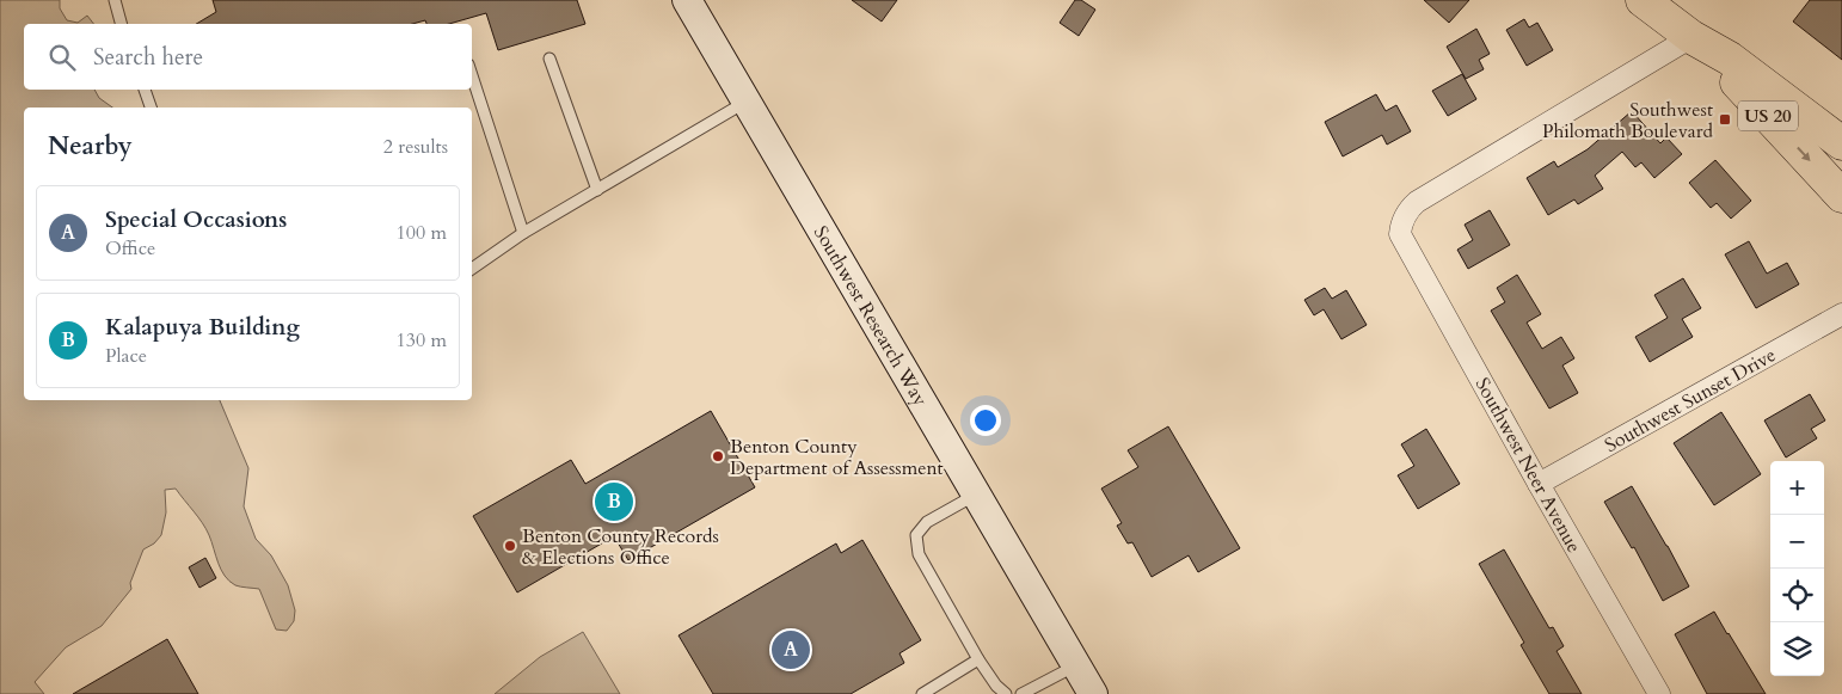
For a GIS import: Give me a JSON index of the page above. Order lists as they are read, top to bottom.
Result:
{
  "streets": {
    "highway": ["US 20"],
    "street": ["Southwest Research Way", "Southwest Sunset Drive", "Southwest Neer Avenue"]
  },
  "crossings": [
    ["US 20", "Southwest Neer Avenue"],
    ["Southwest Sunset Drive", "Southwest Neer Avenue"]
  ],
  "places": {
    "transit": ["Southwest Philomath Boulevard"],
    "other": ["Benton County Department of Assessment", "Benton County Records & Elections Office"]
  },
  "page": {
    "search": "Search here",
    "heading": ["Nearby", "2 results"],
    "list": [
      {
        "mark": "A",
        "name": "Special Occasions",
        "note": "Office",
        "value": "100 m"
      },
      {
        "mark": "B",
        "name": "Kalapuya Building",
        "note": "Place",
        "value": "130 m"
      }
    ],
    "map_buttons": ["+", "−"],
    "pins": ["B", "A"]
  }
}
